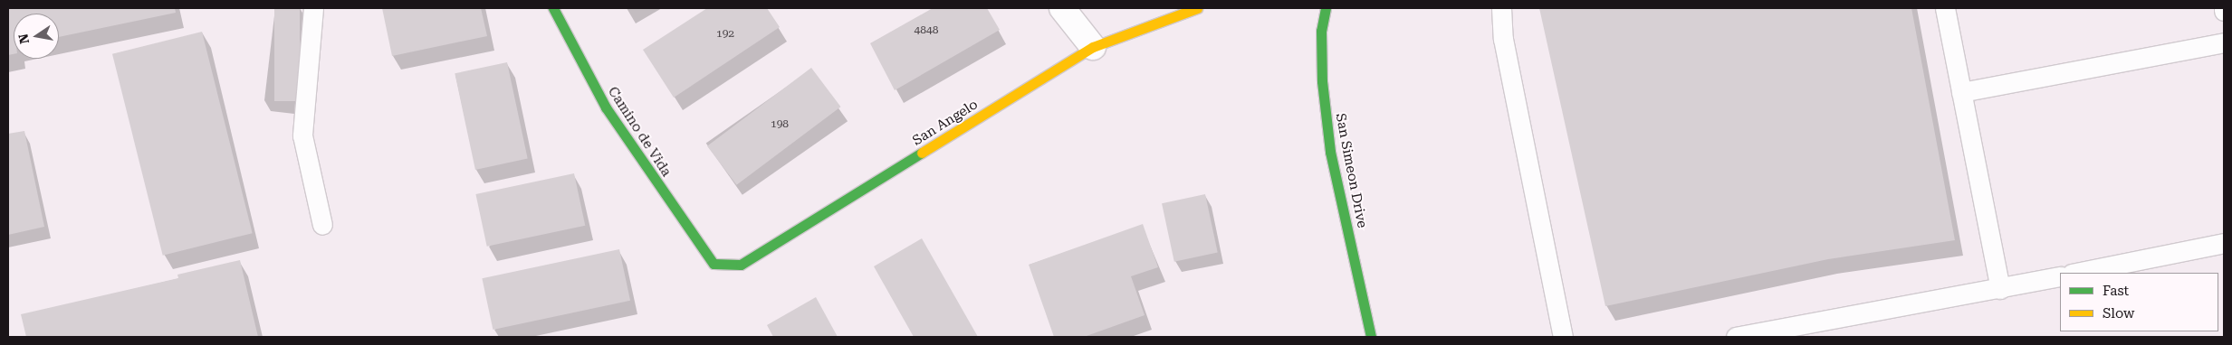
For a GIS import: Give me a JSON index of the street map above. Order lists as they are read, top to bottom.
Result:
{
  "streets": {
    "street": ["San Angelo", "Camino de Vida", "San Simeon Drive"]
  },
  "crossings": [
    ["San Angelo", "Camino de Vida"]
  ],
  "house_numbers": ["4848", "192", "198"],
  "legend": ["Fast", "Slow"],
  "north": "left"
}
